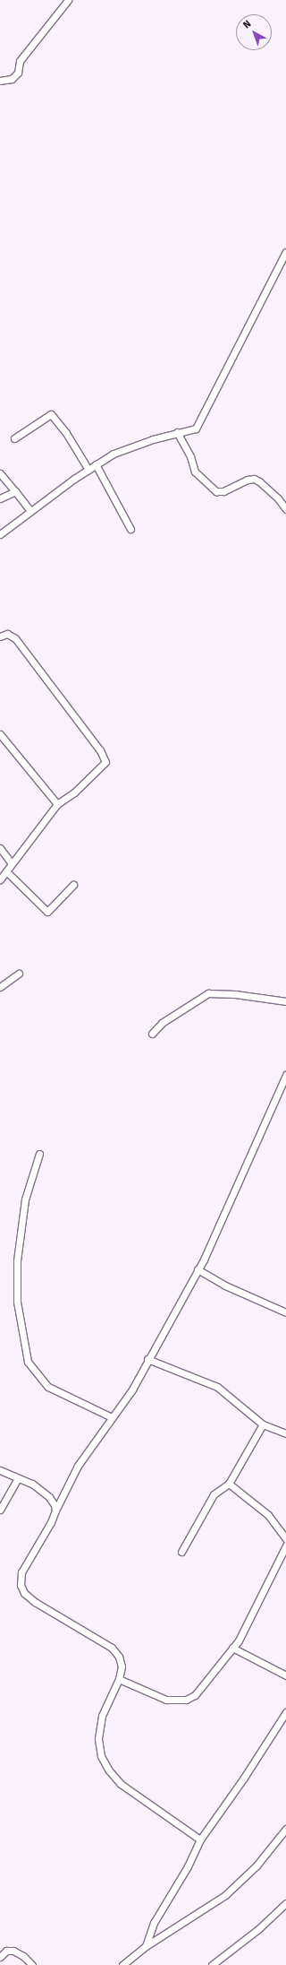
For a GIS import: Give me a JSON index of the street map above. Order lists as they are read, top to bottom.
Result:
{
  "north": "top left"
}
